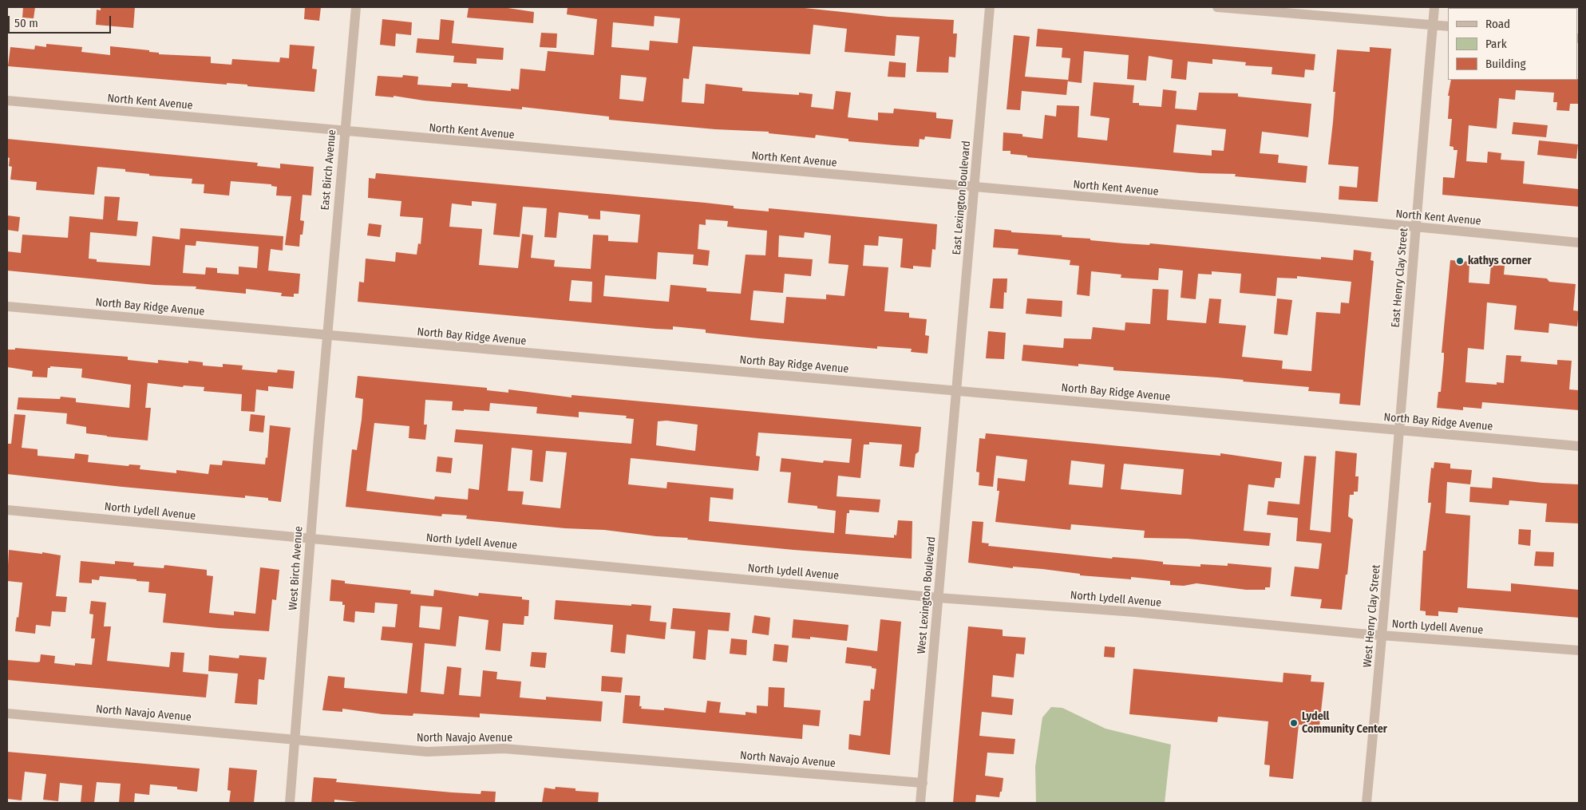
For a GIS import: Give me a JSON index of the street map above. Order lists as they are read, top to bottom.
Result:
{
  "streets": {
    "street": [
      "North Kent Avenue",
      "East Birch Avenue",
      "East Lexington Boulevard",
      "East Henry Clay Street",
      "North Bay Ridge Avenue",
      "North Lydell Avenue",
      "West Birch Avenue",
      "West Lexington Boulevard",
      "West Henry Clay Street",
      "North Navajo Avenue"
    ]
  },
  "crossings": [
    ["North Kent Avenue", "East Birch Avenue"],
    ["North Kent Avenue", "East Lexington Boulevard"],
    ["North Kent Avenue", "East Henry Clay Street"],
    ["East Birch Avenue", "North Bay Ridge Avenue"],
    ["East Birch Avenue", "West Birch Avenue"],
    ["East Lexington Boulevard", "North Bay Ridge Avenue"],
    ["East Lexington Boulevard", "West Lexington Boulevard"],
    ["East Henry Clay Street", "North Bay Ridge Avenue"],
    ["East Henry Clay Street", "West Henry Clay Street"],
    ["North Bay Ridge Avenue", "West Birch Avenue"],
    ["North Bay Ridge Avenue", "West Lexington Boulevard"],
    ["North Bay Ridge Avenue", "West Henry Clay Street"],
    ["North Lydell Avenue", "West Birch Avenue"],
    ["North Lydell Avenue", "West Lexington Boulevard"],
    ["North Lydell Avenue", "West Henry Clay Street"],
    ["West Birch Avenue", "North Navajo Avenue"],
    ["West Lexington Boulevard", "North Navajo Avenue"]
  ],
  "places": ["kathys corner", "Lydell Community Center"],
  "legend": ["Road", "Park", "Building"],
  "scale_bar": "50 m"
}
